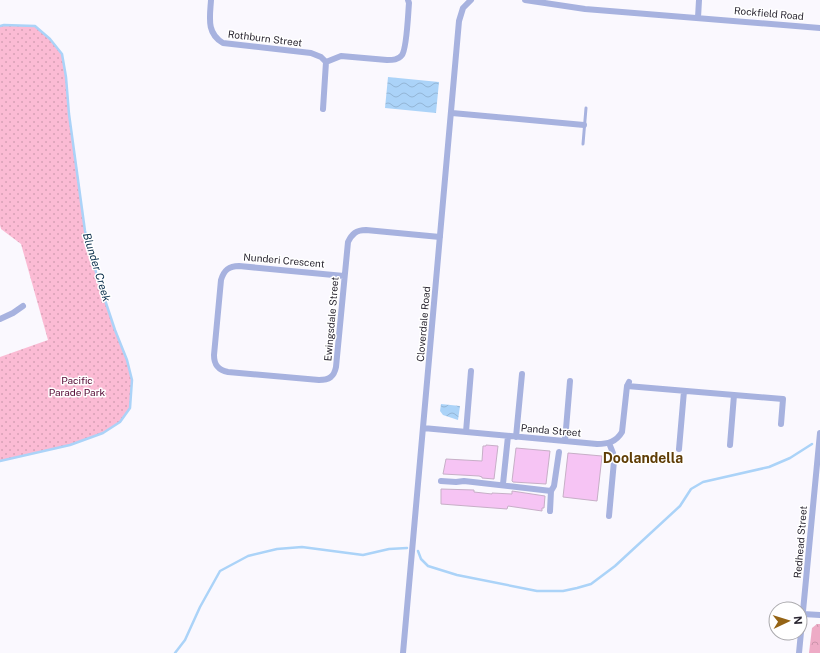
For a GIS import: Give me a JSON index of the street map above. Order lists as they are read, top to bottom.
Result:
{
  "streets": {
    "street": [
      "Rockfield Road",
      "Rothburn Street",
      "Nunderi Crescent",
      "Ewingsdale Street",
      "Cloverdale Road",
      "Panda Street",
      "Redhead Street"
    ]
  },
  "crossings": [
    ["Nunderi Crescent", "Ewingsdale Street"],
    ["Ewingsdale Street", "Cloverdale Road"],
    ["Cloverdale Road", "Panda Street"]
  ],
  "districts": ["Doolandella"],
  "water": ["Blunder Creek"],
  "parks": ["Pacific Parade Park"],
  "north": "right"
}
